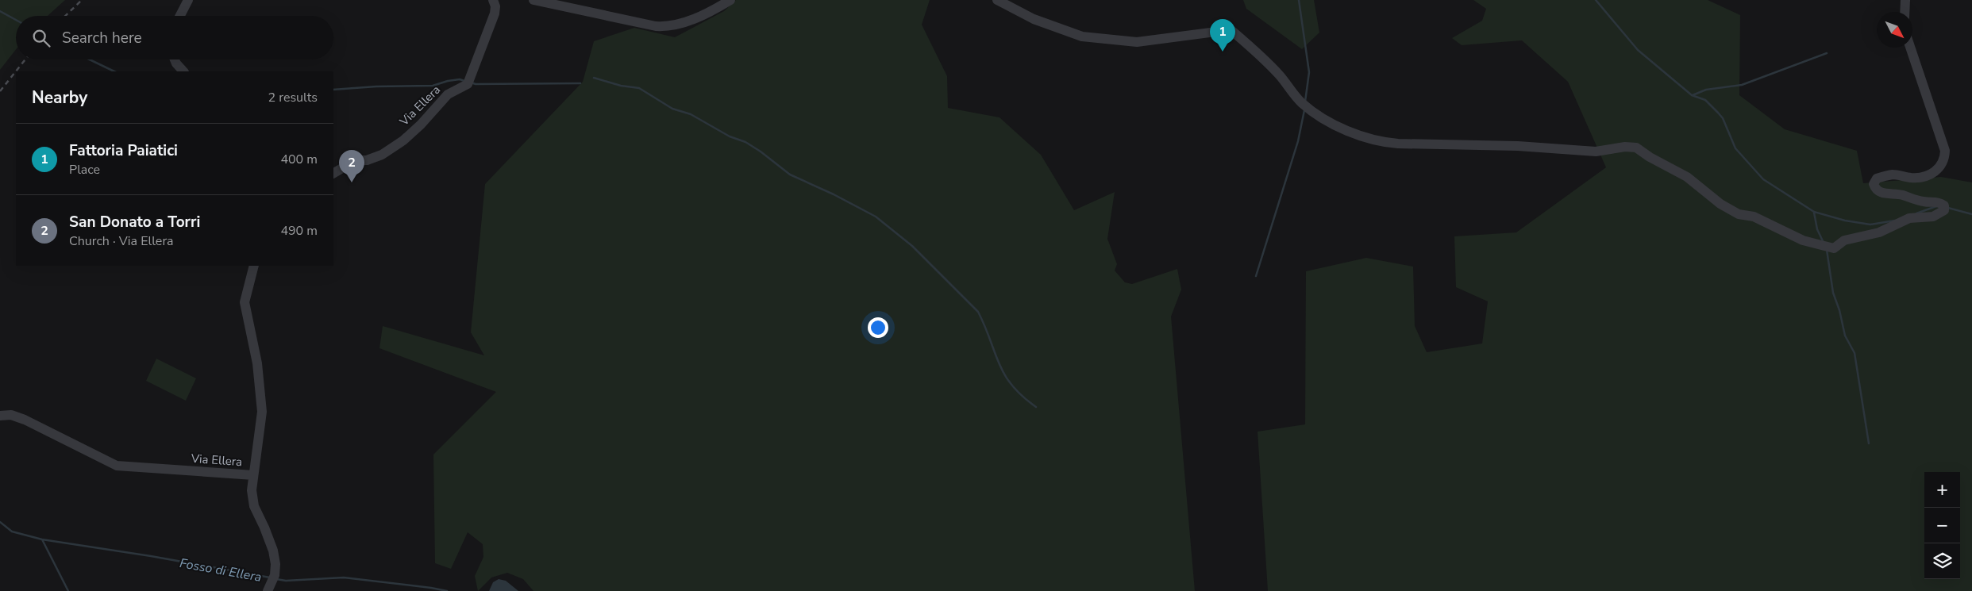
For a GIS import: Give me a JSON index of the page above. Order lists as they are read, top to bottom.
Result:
{
  "streets": {
    "street": ["Via Ellera"]
  },
  "water": ["Fosso di Ellera"],
  "north": "bottom right",
  "page": {
    "search": "Search here",
    "pins": ["1", "2"],
    "heading": ["Nearby", "2 results"],
    "list": [
      {
        "mark": "1",
        "name": "Fattoria Paiatici",
        "note": "Place",
        "value": "400 m"
      },
      {
        "mark": "2",
        "name": "San Donato a Torri",
        "note": "Church · Via Ellera",
        "value": "490 m"
      }
    ],
    "map_buttons": ["+", "−"]
  }
}
